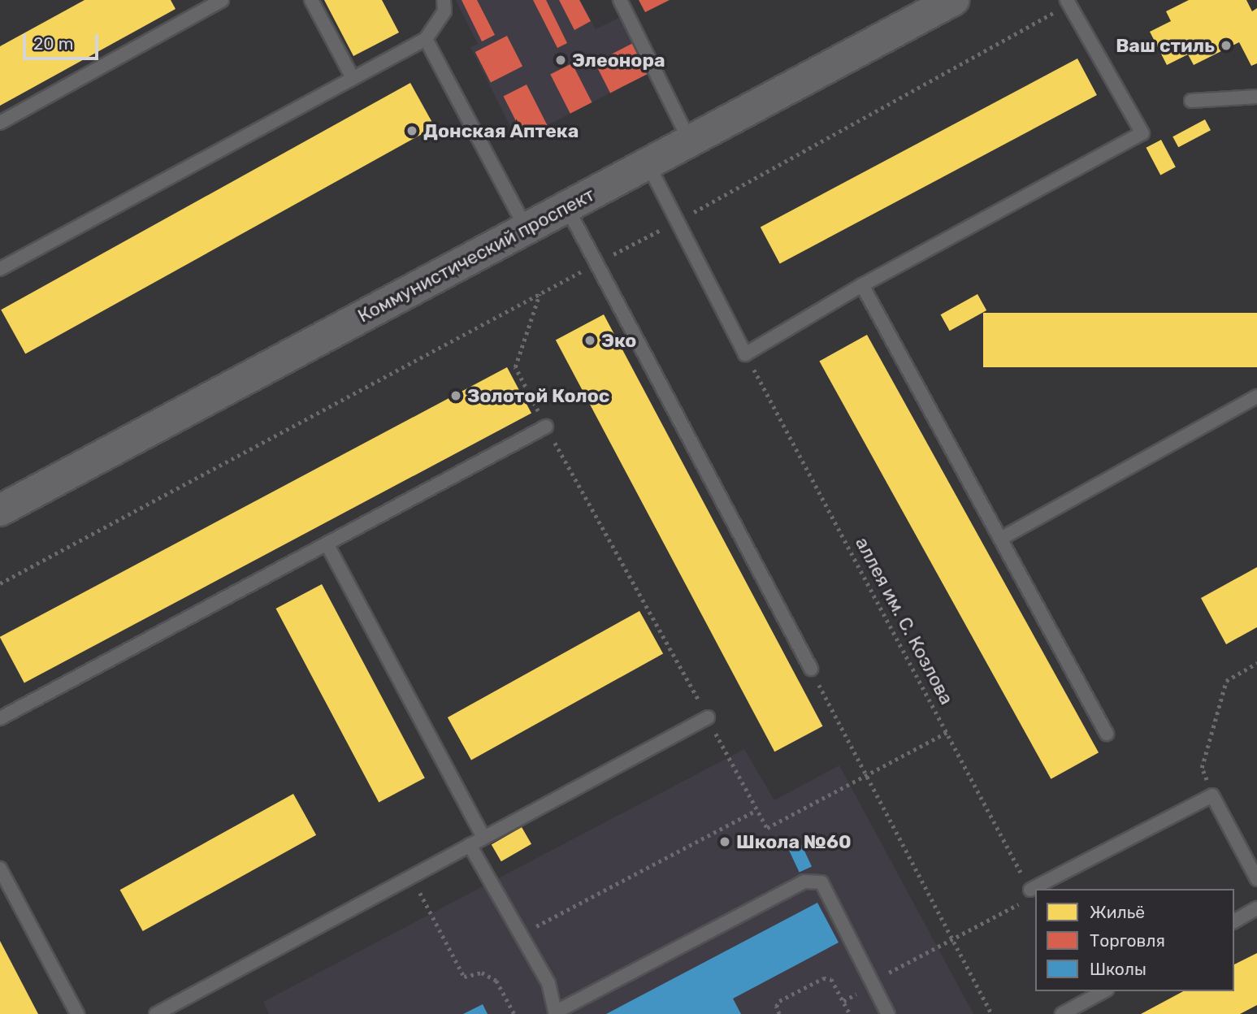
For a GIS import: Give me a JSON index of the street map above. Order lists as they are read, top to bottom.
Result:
{
  "streets": {
    "main road": ["Коммунистический проспект"],
    "path": ["аллея им. С. Козлова"]
  },
  "places": [
    "Ваш стиль",
    "Элеонора",
    "Донская Аптека",
    "Эко",
    "Золотой Колос",
    "Школа №60"
  ],
  "legend": ["Жильё", "Торговля", "Школы"],
  "scale_bar": "20 m"
}
